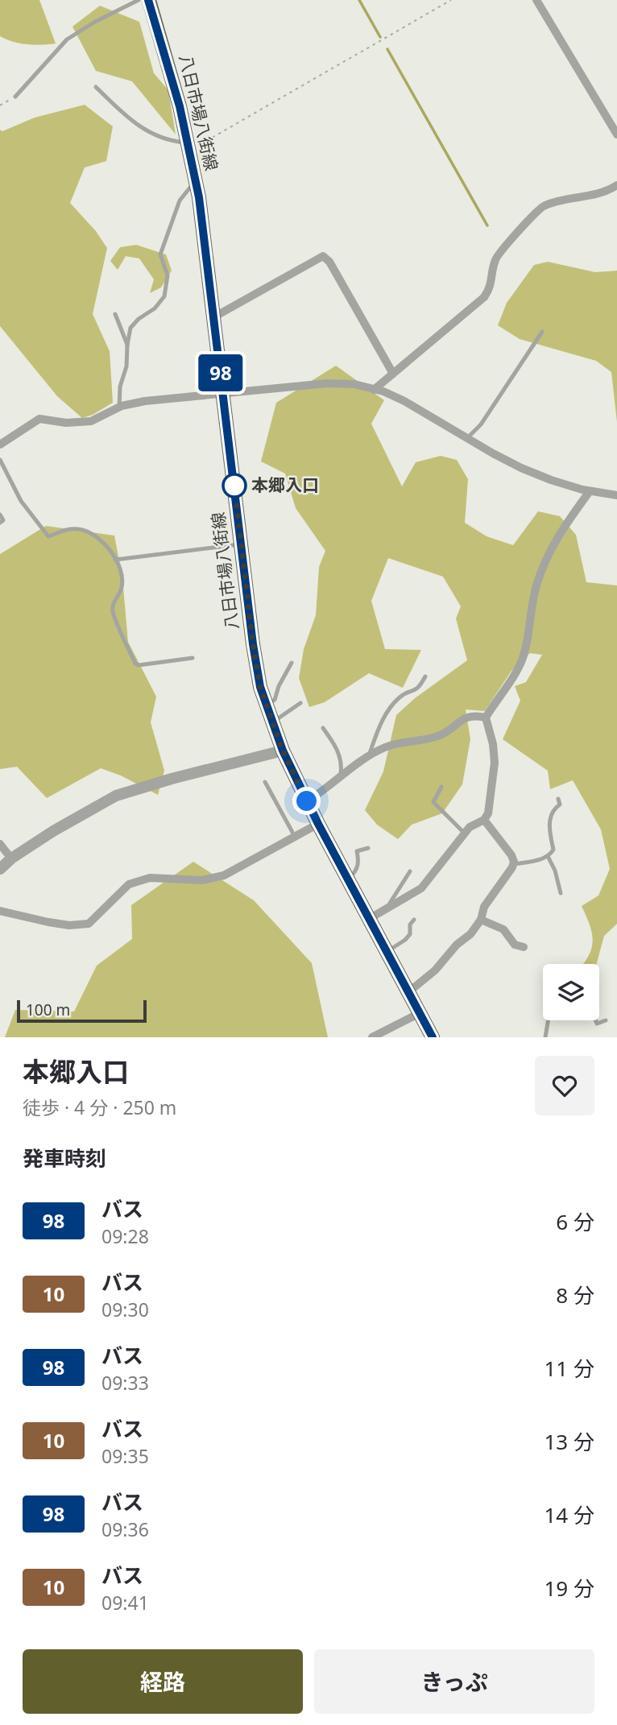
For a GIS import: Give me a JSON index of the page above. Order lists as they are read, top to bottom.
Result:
{
  "streets": {
    "main road": ["八日市場八街線"]
  },
  "places": ["本郷入口"],
  "lines": ["bus line 98"],
  "scale_bar": "100 m",
  "page": {
    "on_map": "98",
    "scale": "100 m",
    "heading": [
      ["本郷入口", "徒歩 · 4 分 · 250 m"],
      "発車時刻"
    ],
    "list": [
      {
        "mark": "98",
        "name": "バス",
        "note": "09:28",
        "value": "6 分"
      },
      {
        "mark": "10",
        "name": "バス",
        "note": "09:30",
        "value": "8 分"
      },
      {
        "mark": "98",
        "name": "バス",
        "note": "09:33",
        "value": "11 分"
      },
      {
        "mark": "10",
        "name": "バス",
        "note": "09:35",
        "value": "13 分"
      },
      {
        "mark": "98",
        "name": "バス",
        "note": "09:36",
        "value": "14 分"
      },
      {
        "mark": "10",
        "name": "バス",
        "note": "09:41",
        "value": "19 分"
      }
    ],
    "buttons": ["経路", "きっぷ"]
  }
}
